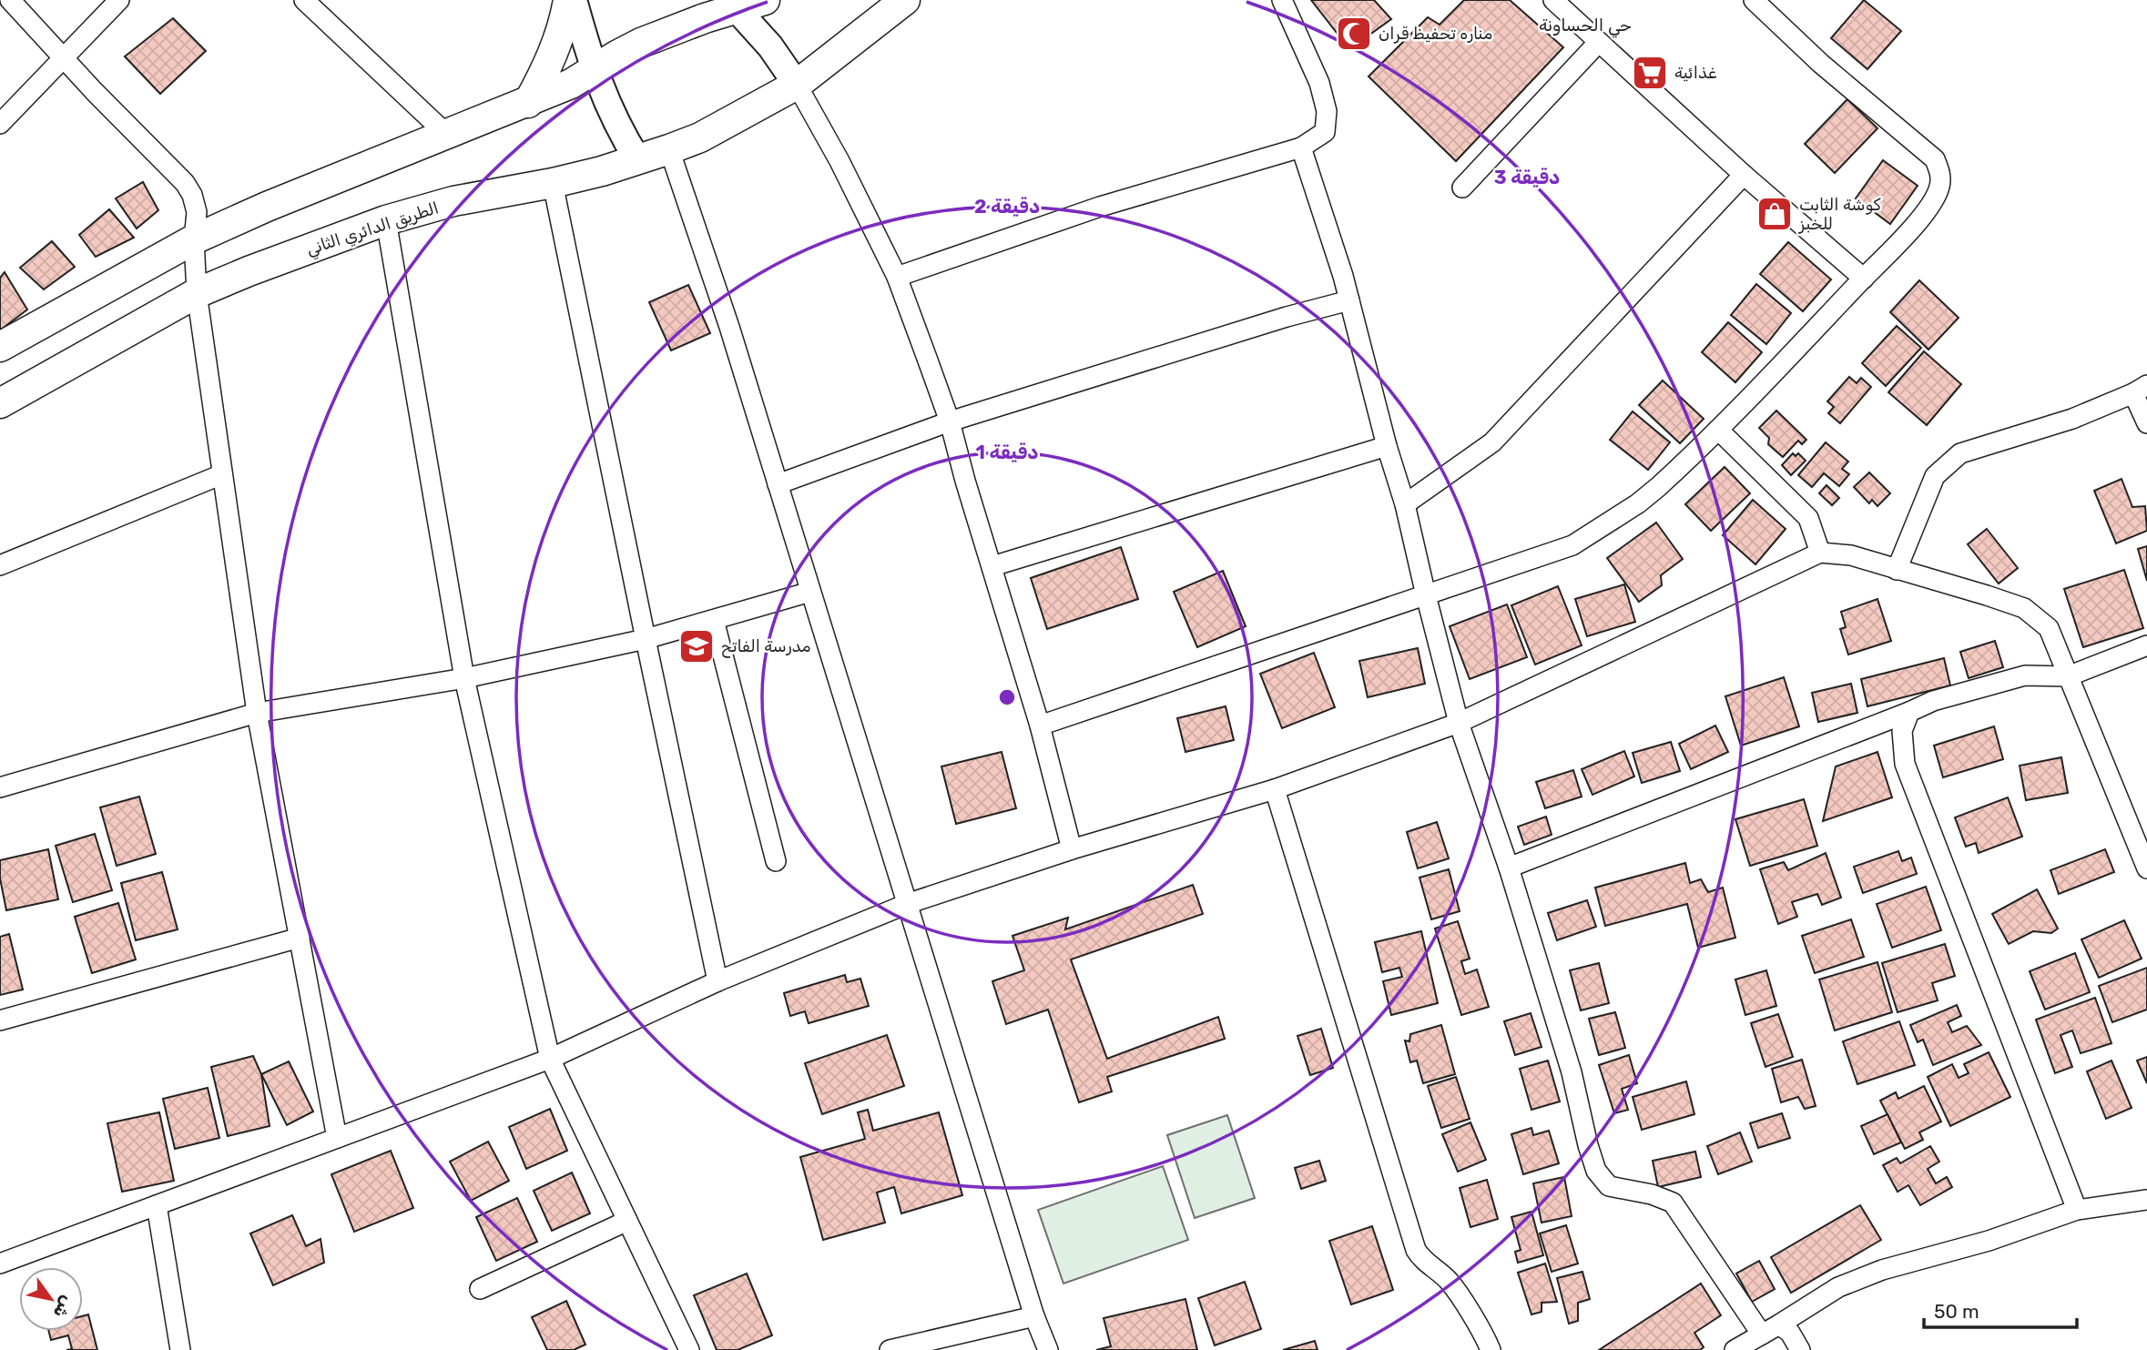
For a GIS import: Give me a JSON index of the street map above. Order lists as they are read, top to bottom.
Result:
{
  "streets": {
    "main road": ["الطريق الدائري الثاني"]
  },
  "districts": ["حي الحساونة"],
  "places": {
    "mosque": ["مناره تحفيظ قران"],
    "supermarket": ["غذائية"],
    "shop": ["كوشة الثابت للخبز"],
    "school or university": ["مدرسة الفاتح"]
  },
  "scale_bar": "50 m",
  "north": "bottom right",
  "rings": ["3 دقيقة", "2 دقيقة", "1 دقيقة"]
}
